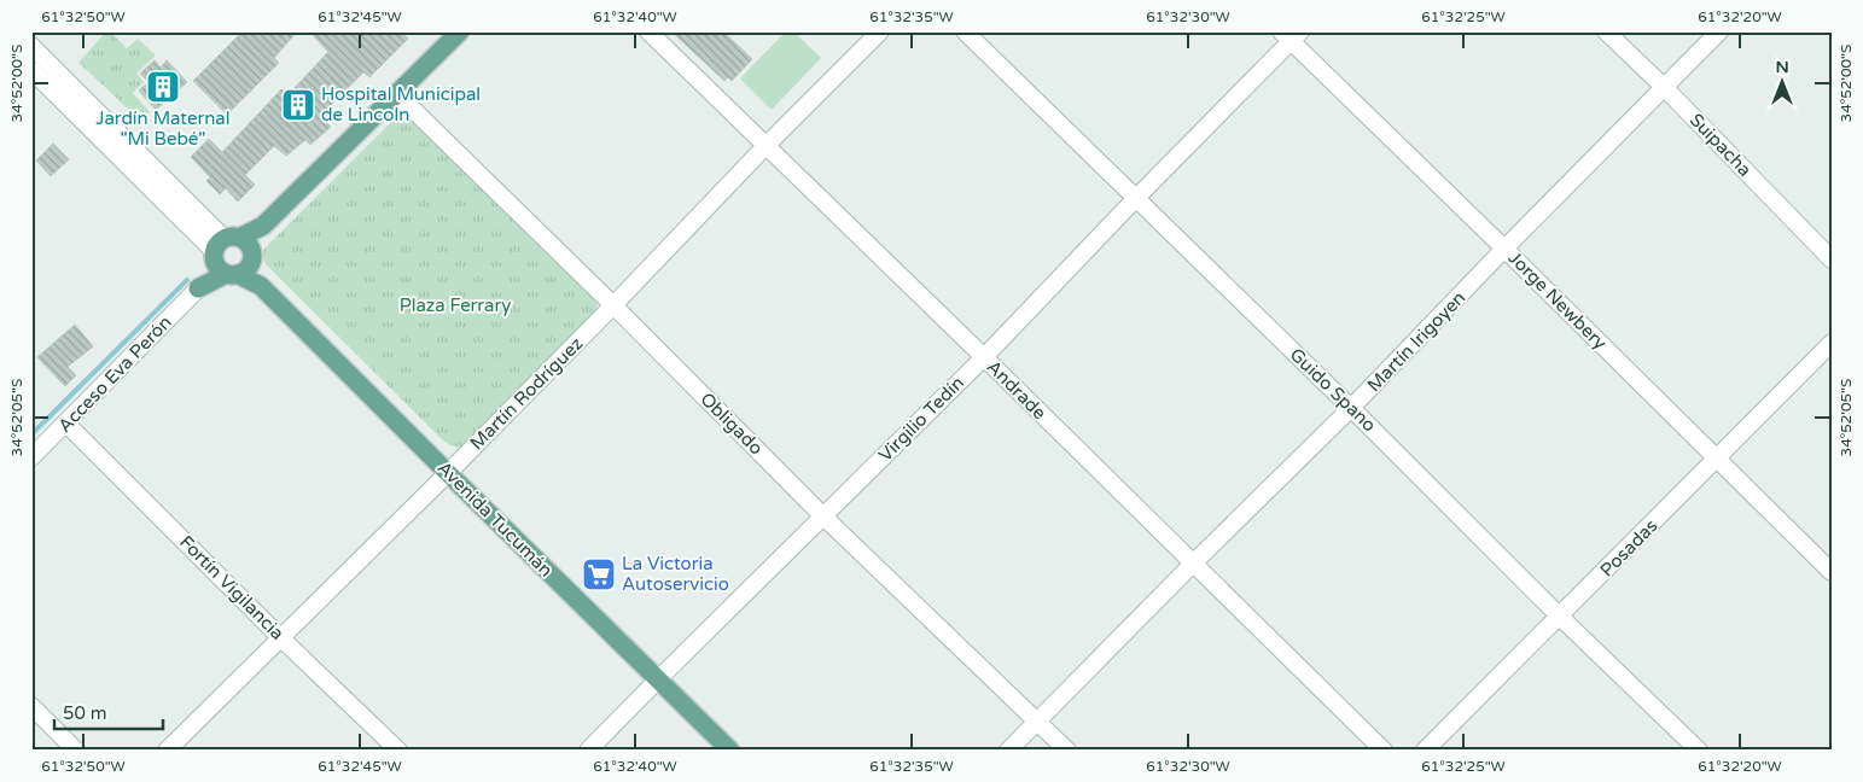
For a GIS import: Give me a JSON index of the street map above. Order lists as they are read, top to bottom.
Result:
{
  "streets": {
    "main road": ["Acceso Eva Perón", "Avenida Tucumán"],
    "street": [
      "Suipacha",
      "Jorge Newbery",
      "Martín Irigoyen",
      "Andrade",
      "Guido Spano",
      "Martín Rodríguez",
      "Virgilio Tedín",
      "Obligado",
      "Posadas",
      "Fortín Vigilancia"
    ]
  },
  "crossings": [
    ["Suipacha", "Martín Irigoyen"],
    ["Jorge Newbery", "Martín Irigoyen"],
    ["Jorge Newbery", "Virgilio Tedín"],
    ["Jorge Newbery", "Posadas"],
    ["Martín Irigoyen", "Andrade"],
    ["Martín Irigoyen", "Guido Spano"],
    ["Martín Irigoyen", "Obligado"],
    ["Acceso Eva Perón", "Obligado"],
    ["Acceso Eva Perón", "Avenida Tucumán"],
    ["Acceso Eva Perón", "Fortín Vigilancia"],
    ["Andrade", "Martín Rodríguez"],
    ["Andrade", "Virgilio Tedín"],
    ["Guido Spano", "Virgilio Tedín"],
    ["Guido Spano", "Posadas"],
    ["Martín Rodríguez", "Obligado"],
    ["Martín Rodríguez", "Avenida Tucumán"],
    ["Martín Rodríguez", "Fortín Vigilancia"],
    ["Virgilio Tedín", "Obligado"],
    ["Virgilio Tedín", "Avenida Tucumán"]
  ],
  "parks": ["Plaza Ferrary"],
  "places": {
    "building": ["Jardín Maternal \"Mi Bebé\"", "Hospital Municipal de Lincoln"],
    "supermarket": ["La Victoria Autoservicio"]
  },
  "scale_bar": "50 m",
  "north": "top",
  "coordinates": [
    "61°32'50\"W",
    "61°32'45\"W",
    "61°32'40\"W",
    "61°32'35\"W",
    "61°32'30\"W",
    "61°32'25\"W",
    "61°32'20\"W",
    "34°52'00\"S",
    "34°52'05\"S"
  ]
}
